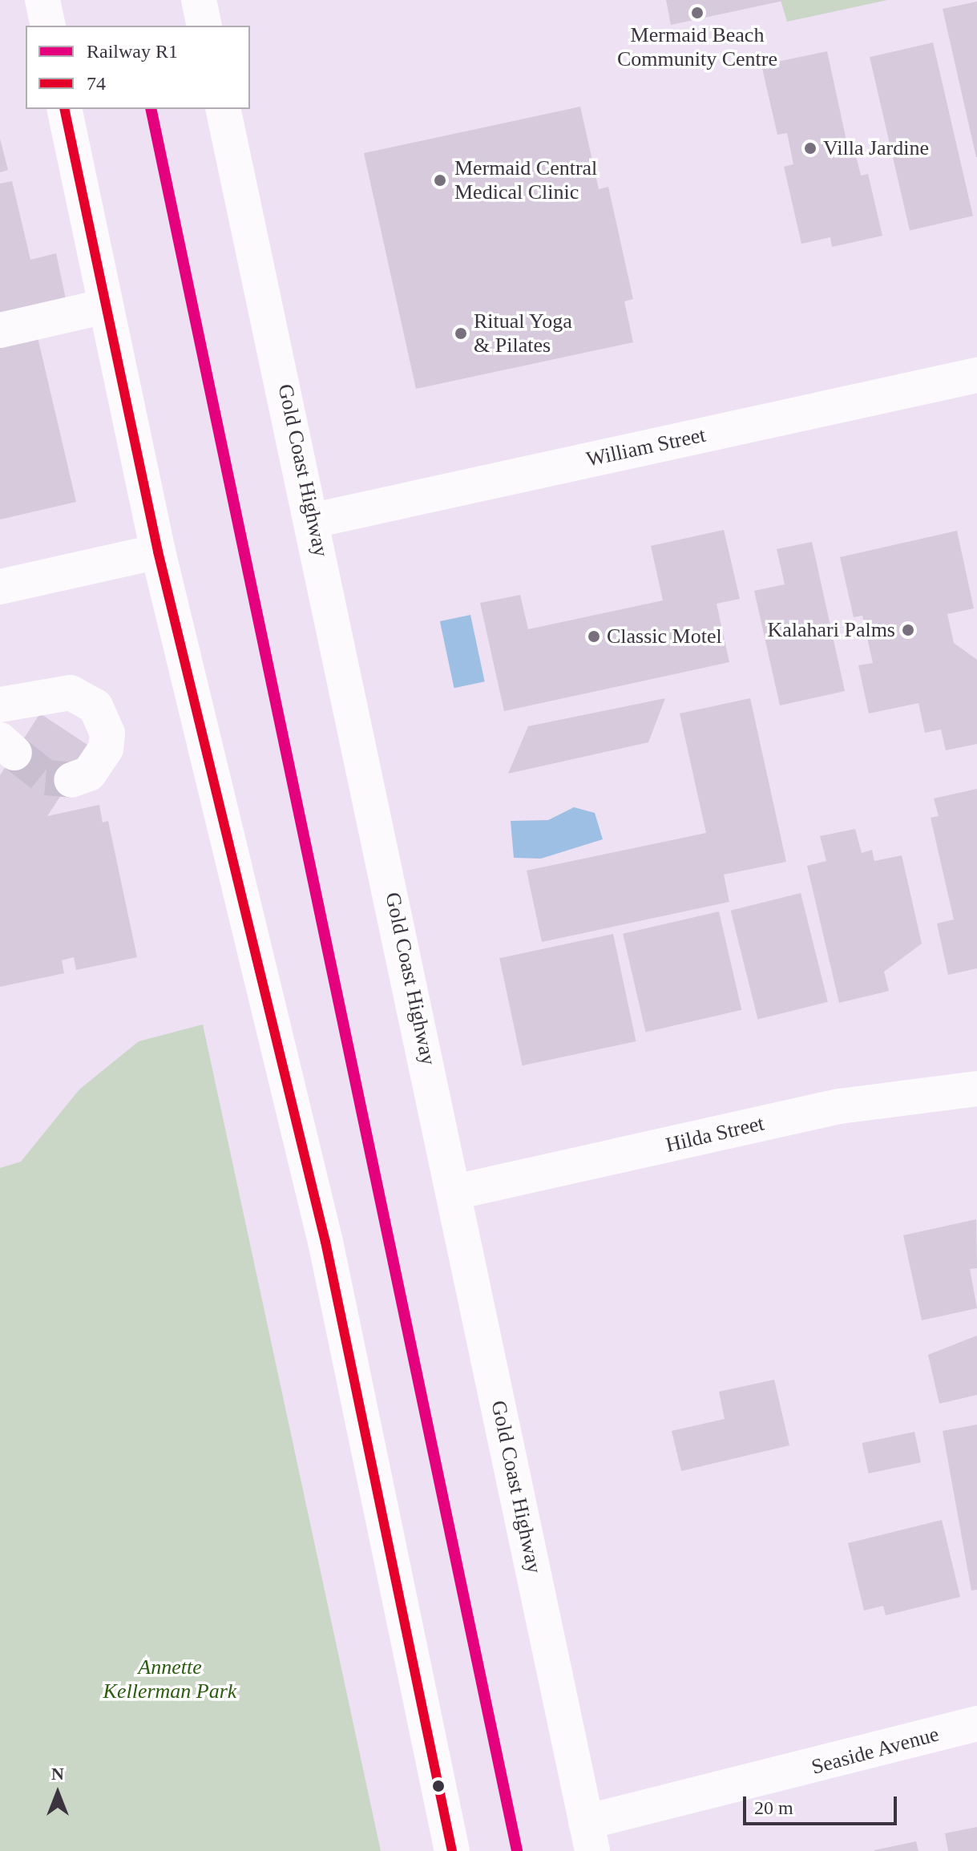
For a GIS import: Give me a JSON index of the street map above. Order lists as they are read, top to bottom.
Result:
{
  "streets": {
    "main road": [
      "William Street",
      "Gold Coast Highway",
      "Hilda Street",
      "Seaside Avenue"
    ]
  },
  "crossings": [
    ["William Street", "Gold Coast Highway"],
    ["Gold Coast Highway", "Hilda Street"],
    ["Gold Coast Highway", "Seaside Avenue"]
  ],
  "parks": ["Annette Kellerman Park"],
  "places": [
    "Mermaid Beach Community Centre",
    "Villa Jardine",
    "Mermaid Central Medical Clinic",
    "Ritual Yoga & Pilates",
    "Kalahari Palms",
    "Classic Motel"
  ],
  "lines": ["rail line R1", "transit line 74"],
  "legend": ["Railway R1", "74"],
  "scale_bar": "20 m",
  "north": "top"
}
